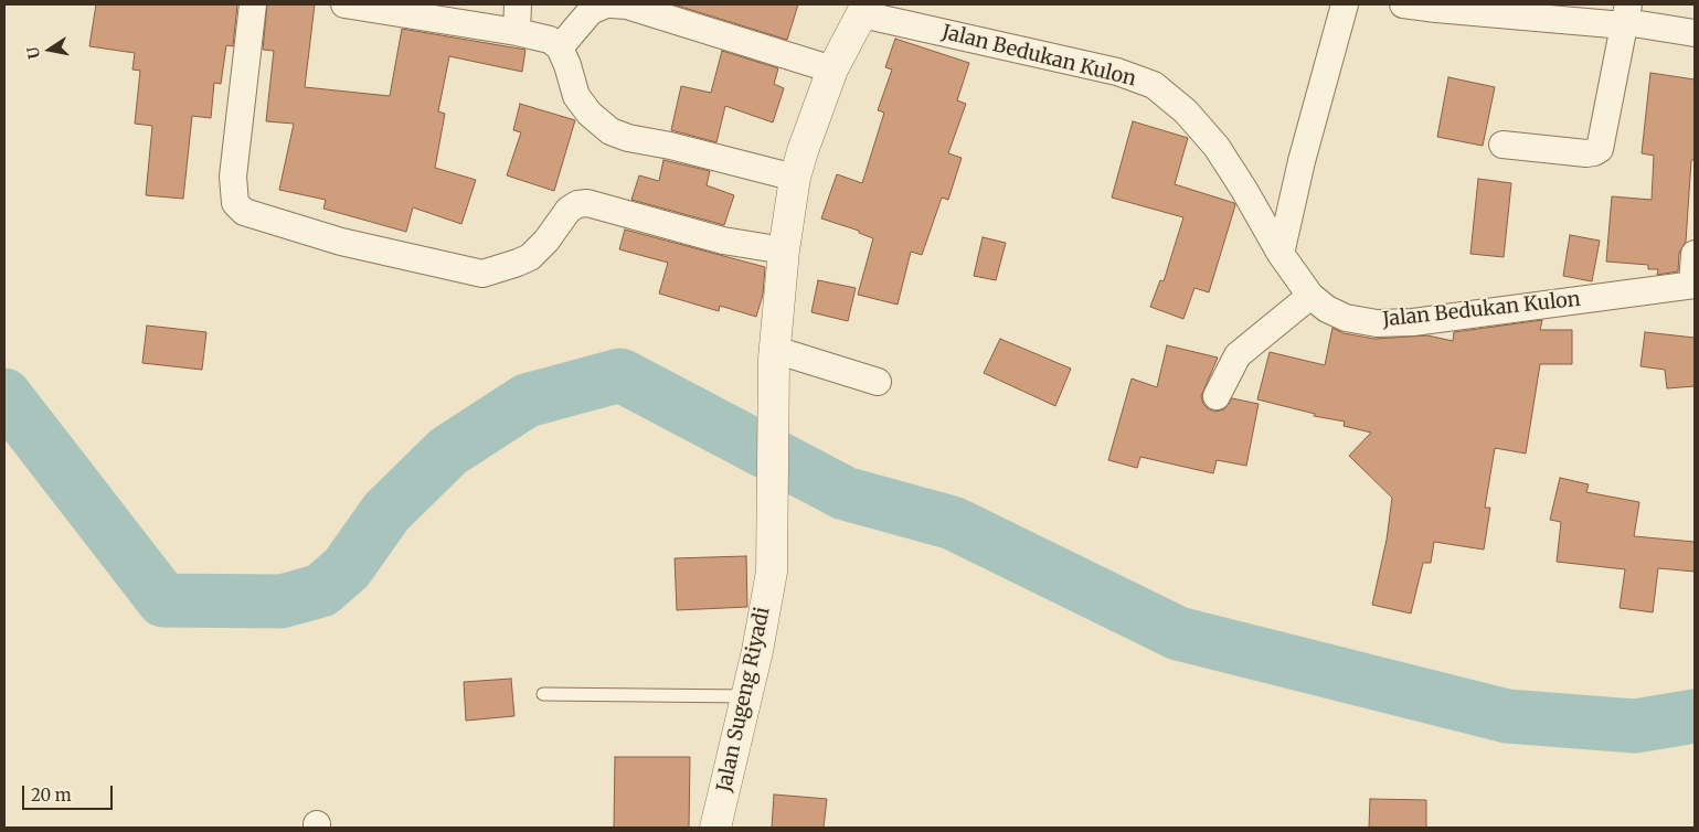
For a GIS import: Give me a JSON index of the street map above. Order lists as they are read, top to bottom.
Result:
{
  "streets": {
    "street": ["Jalan Bedukan Kulon", "Jalan Sugeng Riyadi"]
  },
  "crossings": [
    ["Jalan Bedukan Kulon", "Jalan Sugeng Riyadi"]
  ],
  "scale_bar": "20 m",
  "north": "left"
}
